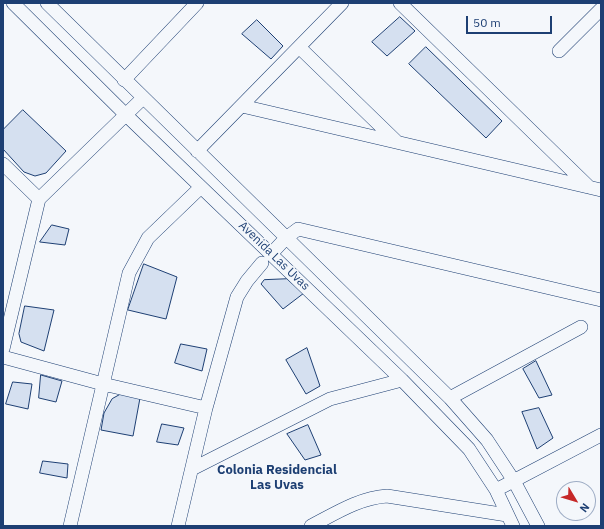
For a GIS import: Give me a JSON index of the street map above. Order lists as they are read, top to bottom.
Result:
{
  "streets": {
    "street": ["Avenida Las Uvas"]
  },
  "districts": ["Colonia Residencial Las Uvas"],
  "scale_bar": "50 m",
  "north": "bottom right"
}
